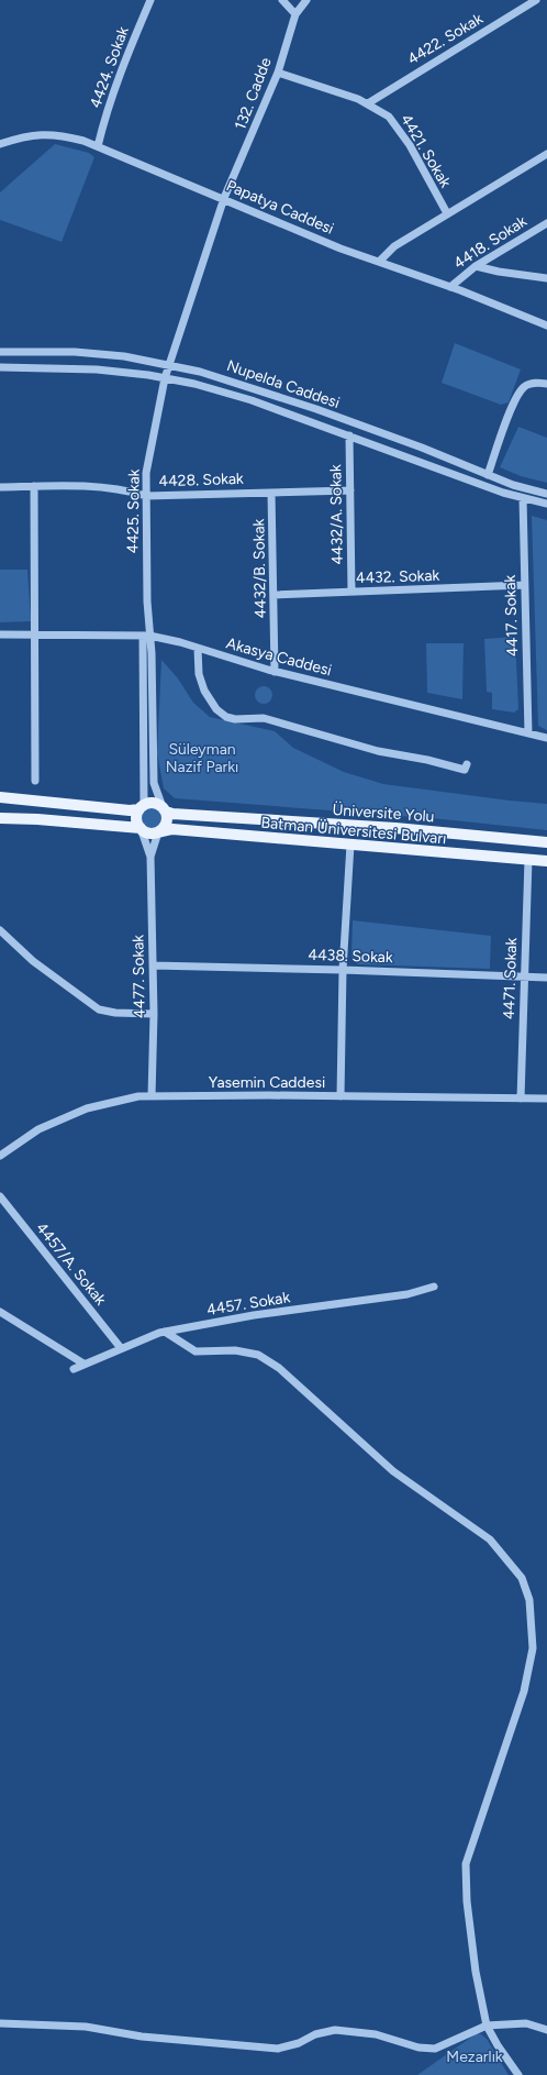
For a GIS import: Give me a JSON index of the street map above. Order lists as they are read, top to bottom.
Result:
{
  "streets": {
    "main road": ["Üniversite Yolu", "Batman Üniversitesi Bulvarı"],
    "street": [
      "4422. Sokak",
      "4424. Sokak",
      "132. Cadde",
      "4421. Sokak",
      "Papatya Caddesi",
      "4418. Sokak",
      "Nupelda Caddesi",
      "4428. Sokak",
      "4425. Sokak",
      "4432/A. Sokak",
      "4432/B. Sokak",
      "4432. Sokak",
      "4417. Sokak",
      "Akasya Caddesi",
      "4438. Sokak",
      "4477. Sokak",
      "4471. Sokak",
      "Yasemin Caddesi",
      "4457/A. Sokak",
      "4457. Sokak"
    ]
  },
  "crossings": [
    ["4422. Sokak", "4421. Sokak"],
    ["4424. Sokak", "Papatya Caddesi"],
    ["132. Cadde", "4421. Sokak"],
    ["132. Cadde", "Papatya Caddesi"],
    ["132. Cadde", "4425. Sokak"],
    ["Papatya Caddesi", "4418. Sokak"],
    ["Papatya Caddesi", "4425. Sokak"],
    ["Nupelda Caddesi", "4425. Sokak"],
    ["Nupelda Caddesi", "4432/A. Sokak"],
    ["Nupelda Caddesi", "4417. Sokak"],
    ["4428. Sokak", "4425. Sokak"],
    ["4428. Sokak", "4432/A. Sokak"],
    ["4428. Sokak", "4432/B. Sokak"],
    ["4425. Sokak", "Akasya Caddesi"],
    ["4425. Sokak", "Üniversite Yolu"],
    ["4425. Sokak", "Batman Üniversitesi Bulvarı"],
    ["4432/A. Sokak", "4432. Sokak"],
    ["4432/B. Sokak", "4432. Sokak"],
    ["4432/B. Sokak", "Akasya Caddesi"],
    ["4432. Sokak", "4417. Sokak"],
    ["4417. Sokak", "Akasya Caddesi"],
    ["Üniversite Yolu", "Batman Üniversitesi Bulvarı"],
    ["Batman Üniversitesi Bulvarı", "4471. Sokak"],
    ["4438. Sokak", "4477. Sokak"],
    ["4438. Sokak", "4471. Sokak"],
    ["4477. Sokak", "Yasemin Caddesi"],
    ["4471. Sokak", "Yasemin Caddesi"],
    ["4457/A. Sokak", "4457. Sokak"]
  ],
  "parks": ["Süleyman Nazif Parkı", "Mezarlık"]
}
